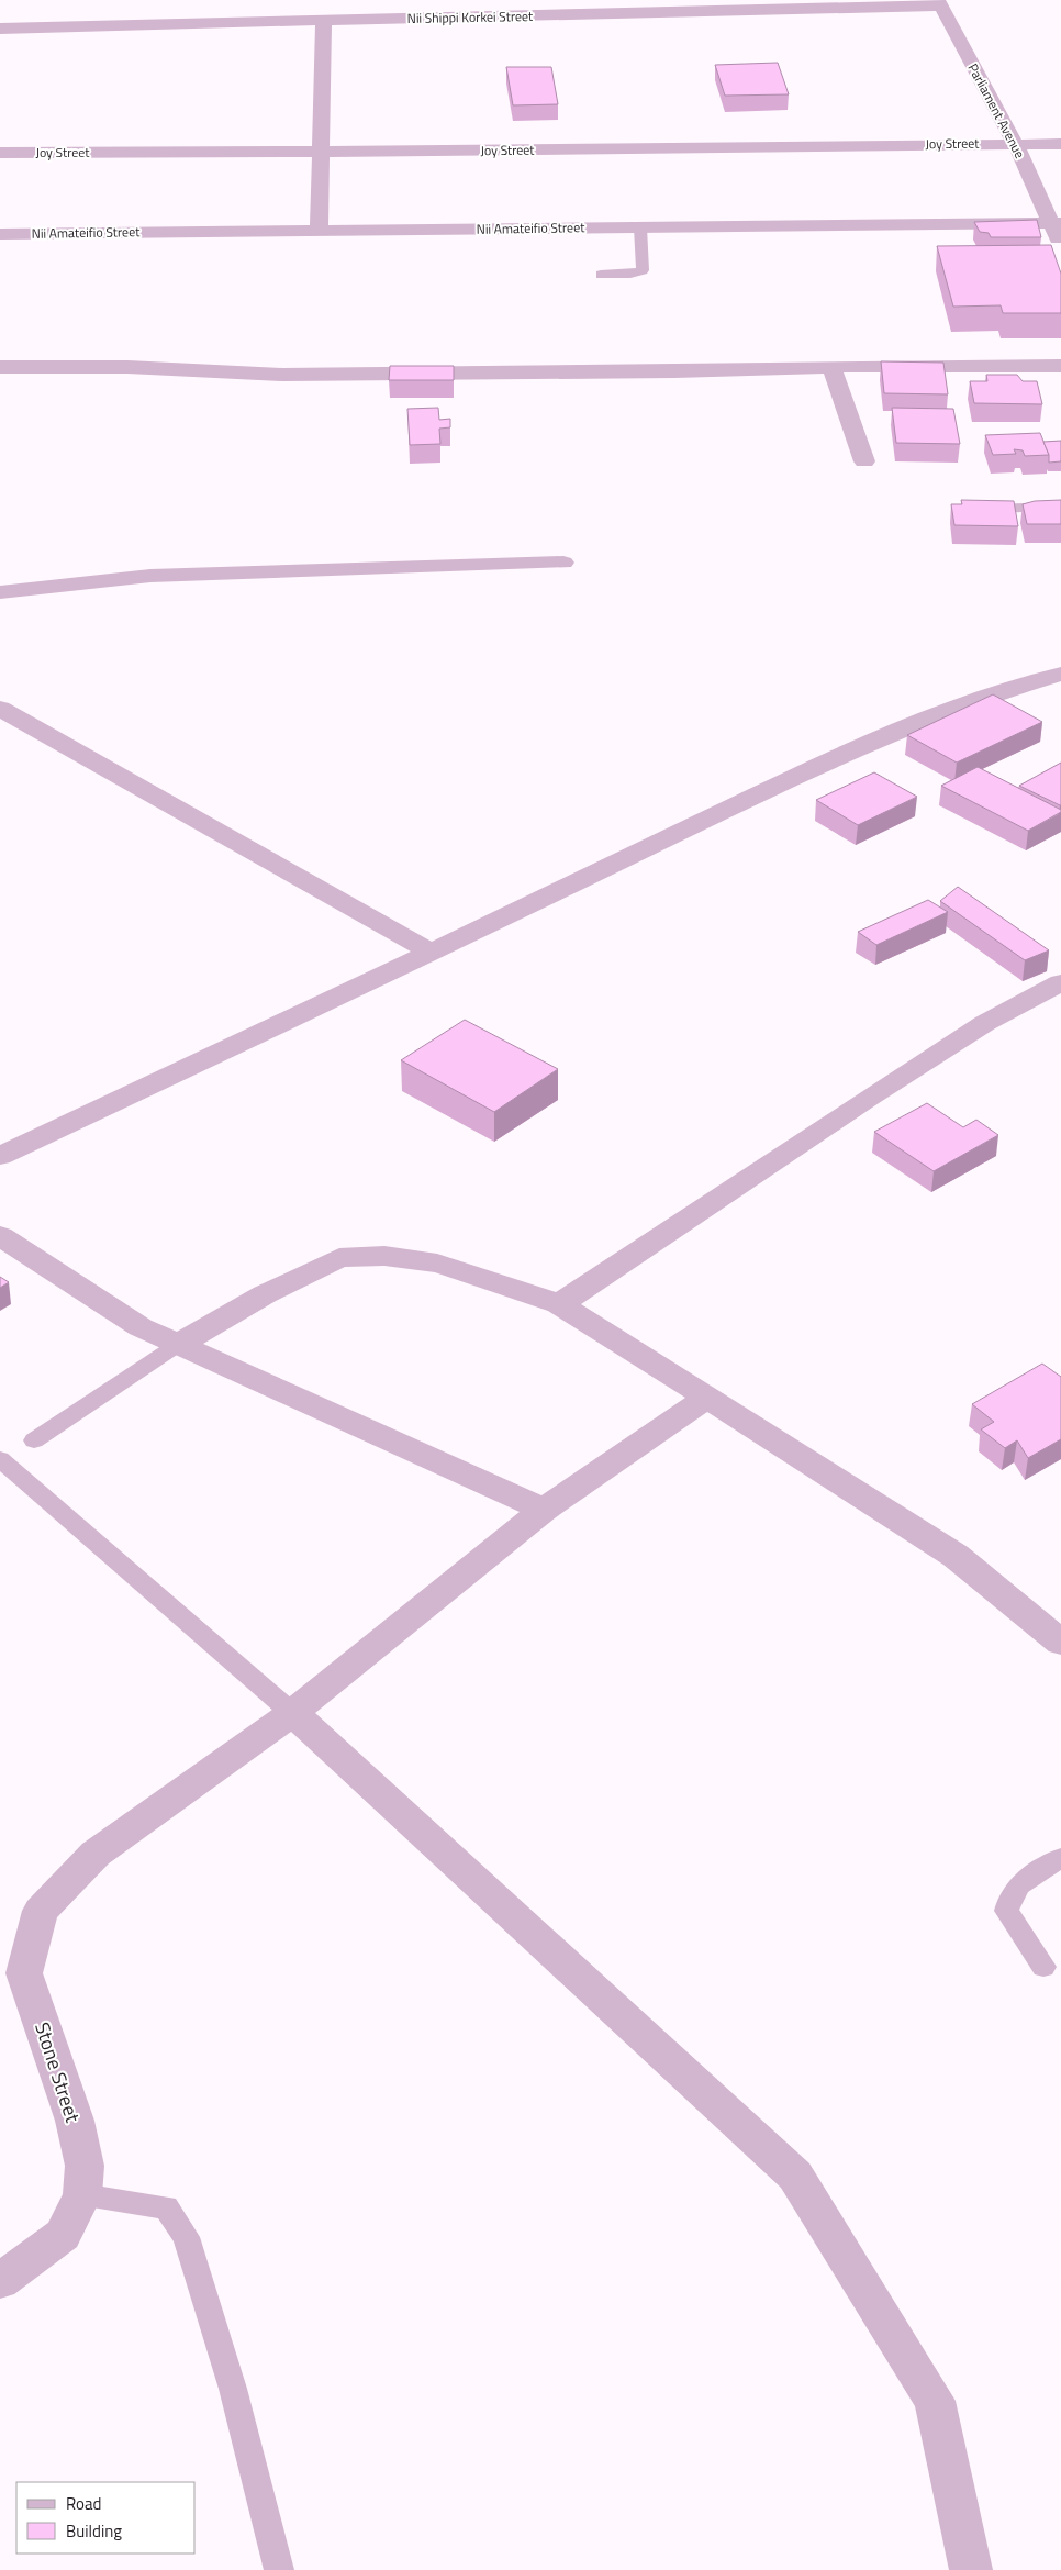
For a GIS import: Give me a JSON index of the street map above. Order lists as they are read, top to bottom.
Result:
{
  "streets": {
    "street": [
      "Nii Shippi Korkei Street",
      "Parliament Avenue",
      "Joy Street",
      "Nii Amateifio Street",
      "Stone Street"
    ]
  },
  "crossings": [
    ["Nii Shippi Korkei Street", "Parliament Avenue"],
    ["Parliament Avenue", "Joy Street"],
    ["Parliament Avenue", "Nii Amateifio Street"]
  ],
  "legend": ["Road", "Building"]
}
